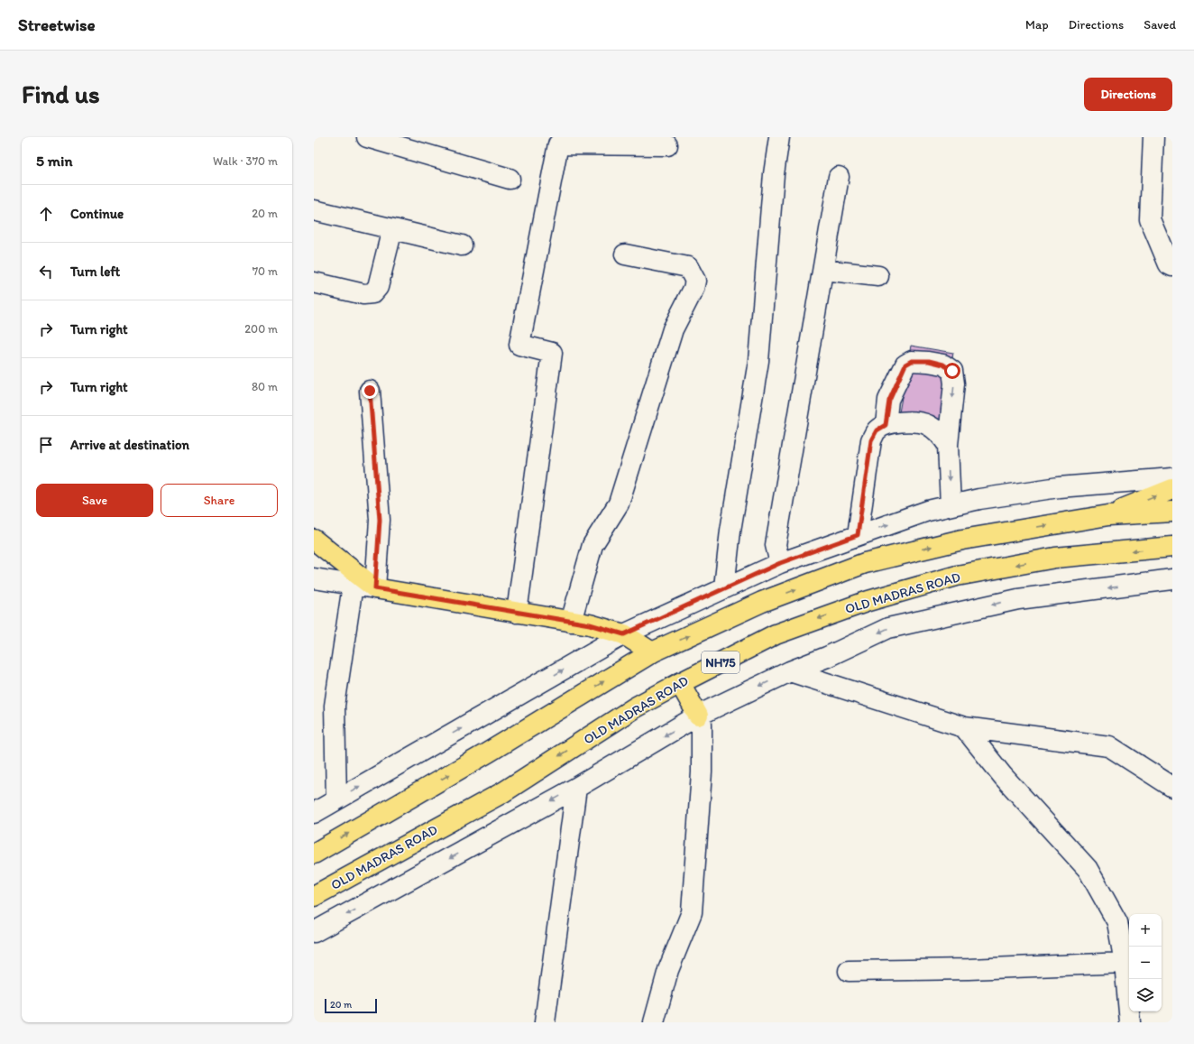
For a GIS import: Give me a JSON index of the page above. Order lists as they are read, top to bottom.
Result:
{
  "streets": {
    "main road": ["OLD MADRAS ROAD", "NH75"]
  },
  "scale_bar": "20 m",
  "page": {
    "header": "Streetwise",
    "nav": ["Map", "Directions", "Saved"],
    "buttons": [
      "Directions",
      ["Save", "Share"]
    ],
    "title": "Find us",
    "heading": ["5 min", "Walk · 370 m"],
    "list": [
      ["Continue", "20 m"],
      ["Turn left", "70 m"],
      ["Turn right", "200 m"],
      ["Turn right", "80 m"],
      "Arrive at destination"
    ],
    "map_buttons": ["+", "−"],
    "scale": "20 m"
  }
}
